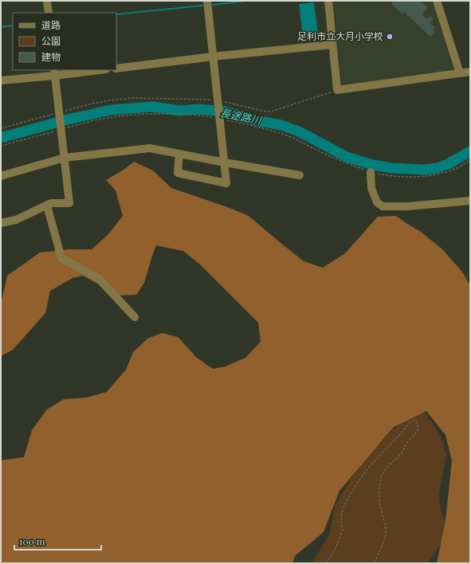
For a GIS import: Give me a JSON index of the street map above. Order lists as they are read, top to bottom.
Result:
{
  "water": ["長途路川"],
  "places": ["足利市立大月小学校"],
  "legend": ["道路", "公園", "建物"],
  "scale_bar": "100 m"
}
